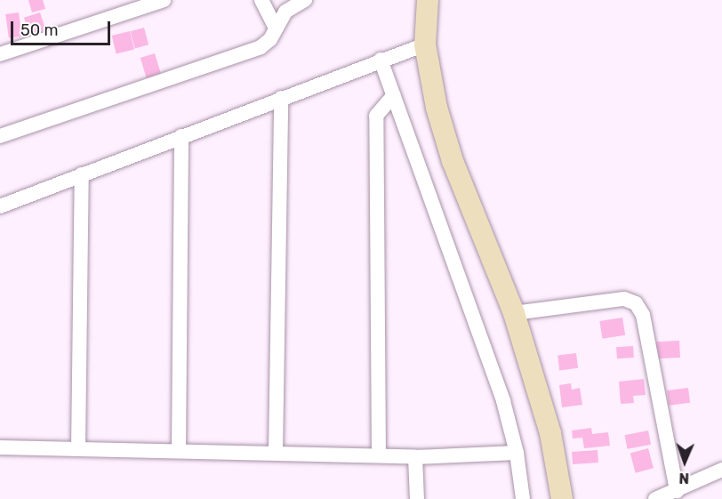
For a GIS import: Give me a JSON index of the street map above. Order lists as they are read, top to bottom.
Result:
{
  "scale_bar": "50 m",
  "north": "bottom"
}
